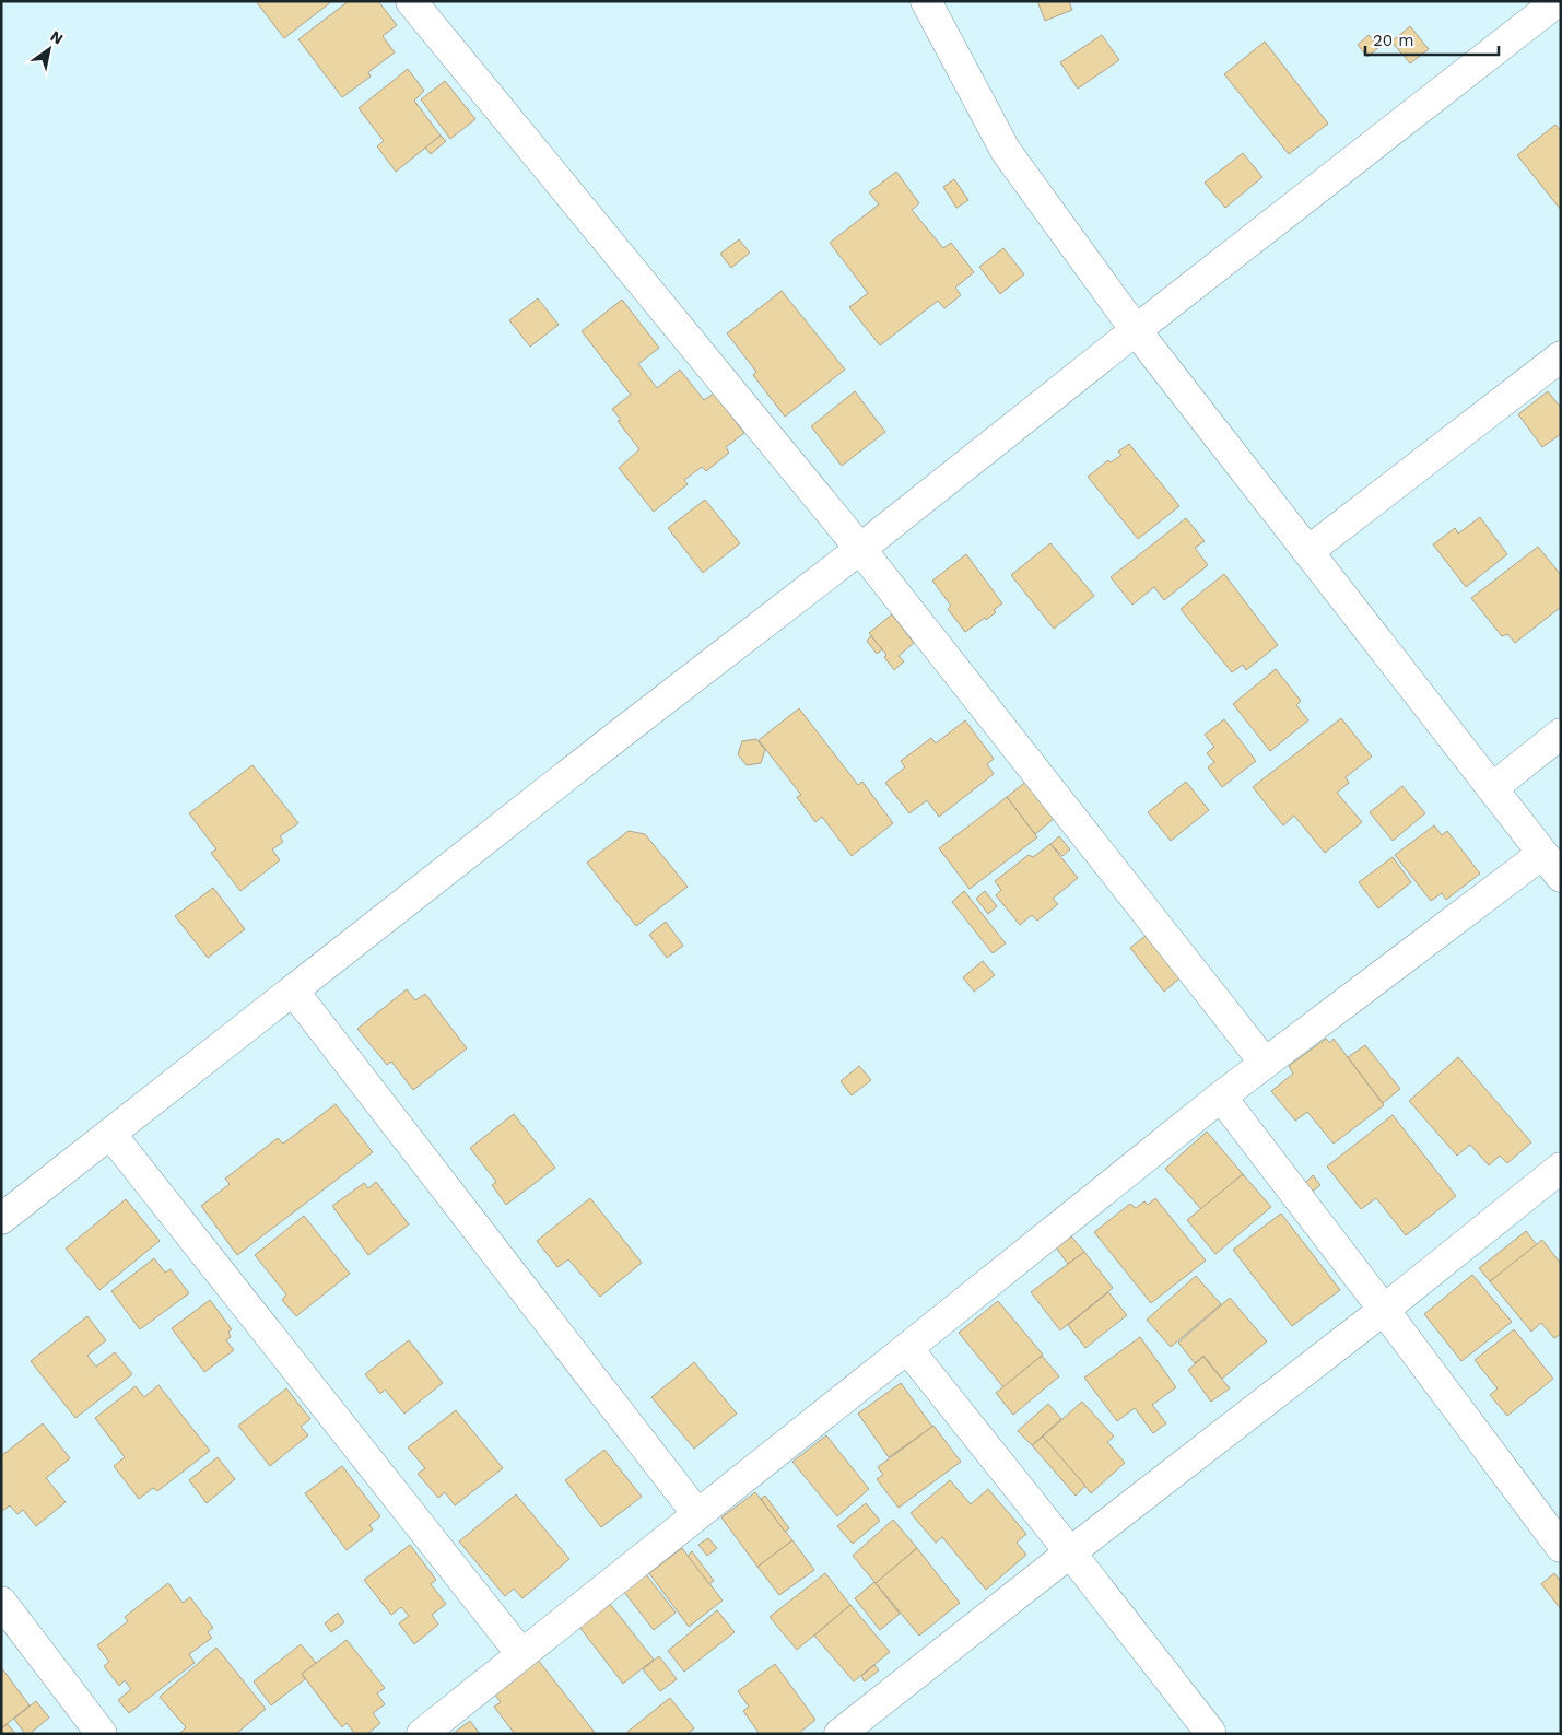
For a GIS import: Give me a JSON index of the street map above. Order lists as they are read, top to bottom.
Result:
{
  "scale_bar": "20 m",
  "north": "top right"
}
